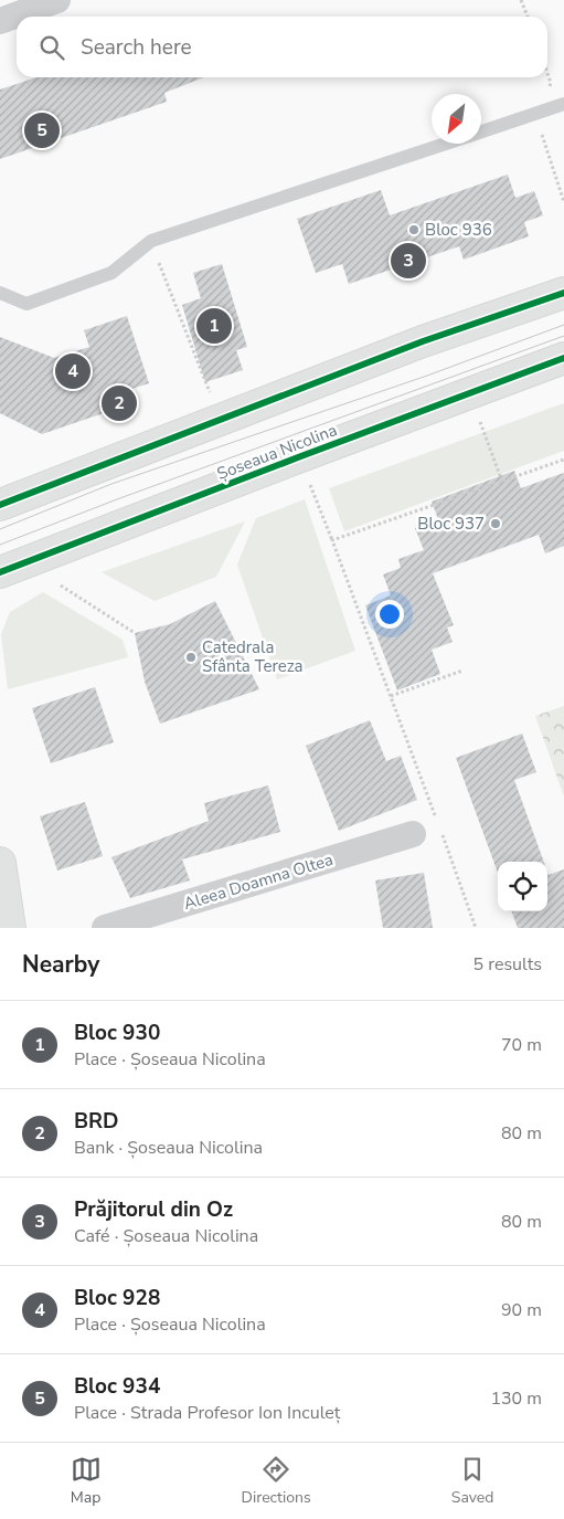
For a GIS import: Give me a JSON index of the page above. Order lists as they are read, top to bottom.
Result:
{
  "streets": {
    "main road": ["Șoseaua Nicolina"],
    "street": ["Aleea Doamna Oltea"]
  },
  "places": ["Bloc 936", "Bloc 937", "Catedrala Sfânta Tereza"],
  "north": "bottom left",
  "page": {
    "search": "Search here",
    "pins": [
      "5",
      "3",
      "1",
      "4",
      "2"
    ],
    "heading": ["Nearby", "5 results"],
    "list": [
      {
        "mark": "1",
        "name": "Bloc 930",
        "note": "Place · Șoseaua Nicolina",
        "value": "70 m"
      },
      {
        "mark": "2",
        "name": "BRD",
        "note": "Bank · Șoseaua Nicolina",
        "value": "80 m"
      },
      {
        "mark": "3",
        "name": "Prăjitorul din Oz",
        "note": "Café · Șoseaua Nicolina",
        "value": "80 m"
      },
      {
        "mark": "4",
        "name": "Bloc 928",
        "note": "Place · Șoseaua Nicolina",
        "value": "90 m"
      },
      {
        "mark": "5",
        "name": "Bloc 934",
        "note": "Place · Strada Profesor Ion Inculeț",
        "value": "130 m"
      }
    ],
    "nav": ["Map", "Directions", "Saved"]
  }
}
